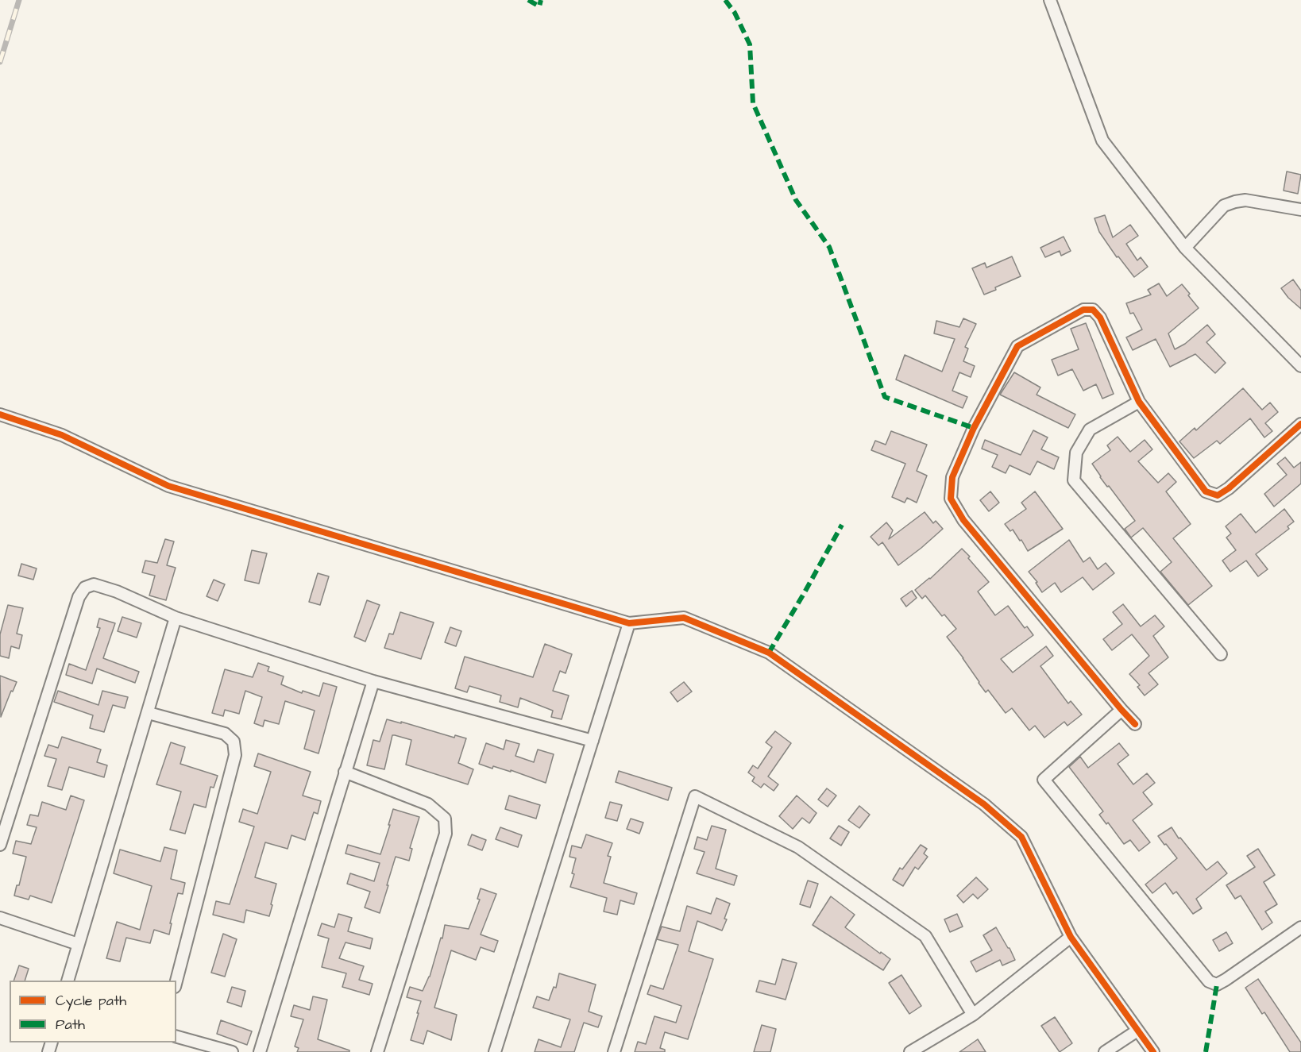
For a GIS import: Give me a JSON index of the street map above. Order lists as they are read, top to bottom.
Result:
{
  "legend": ["Cycle path", "Path"]
}
